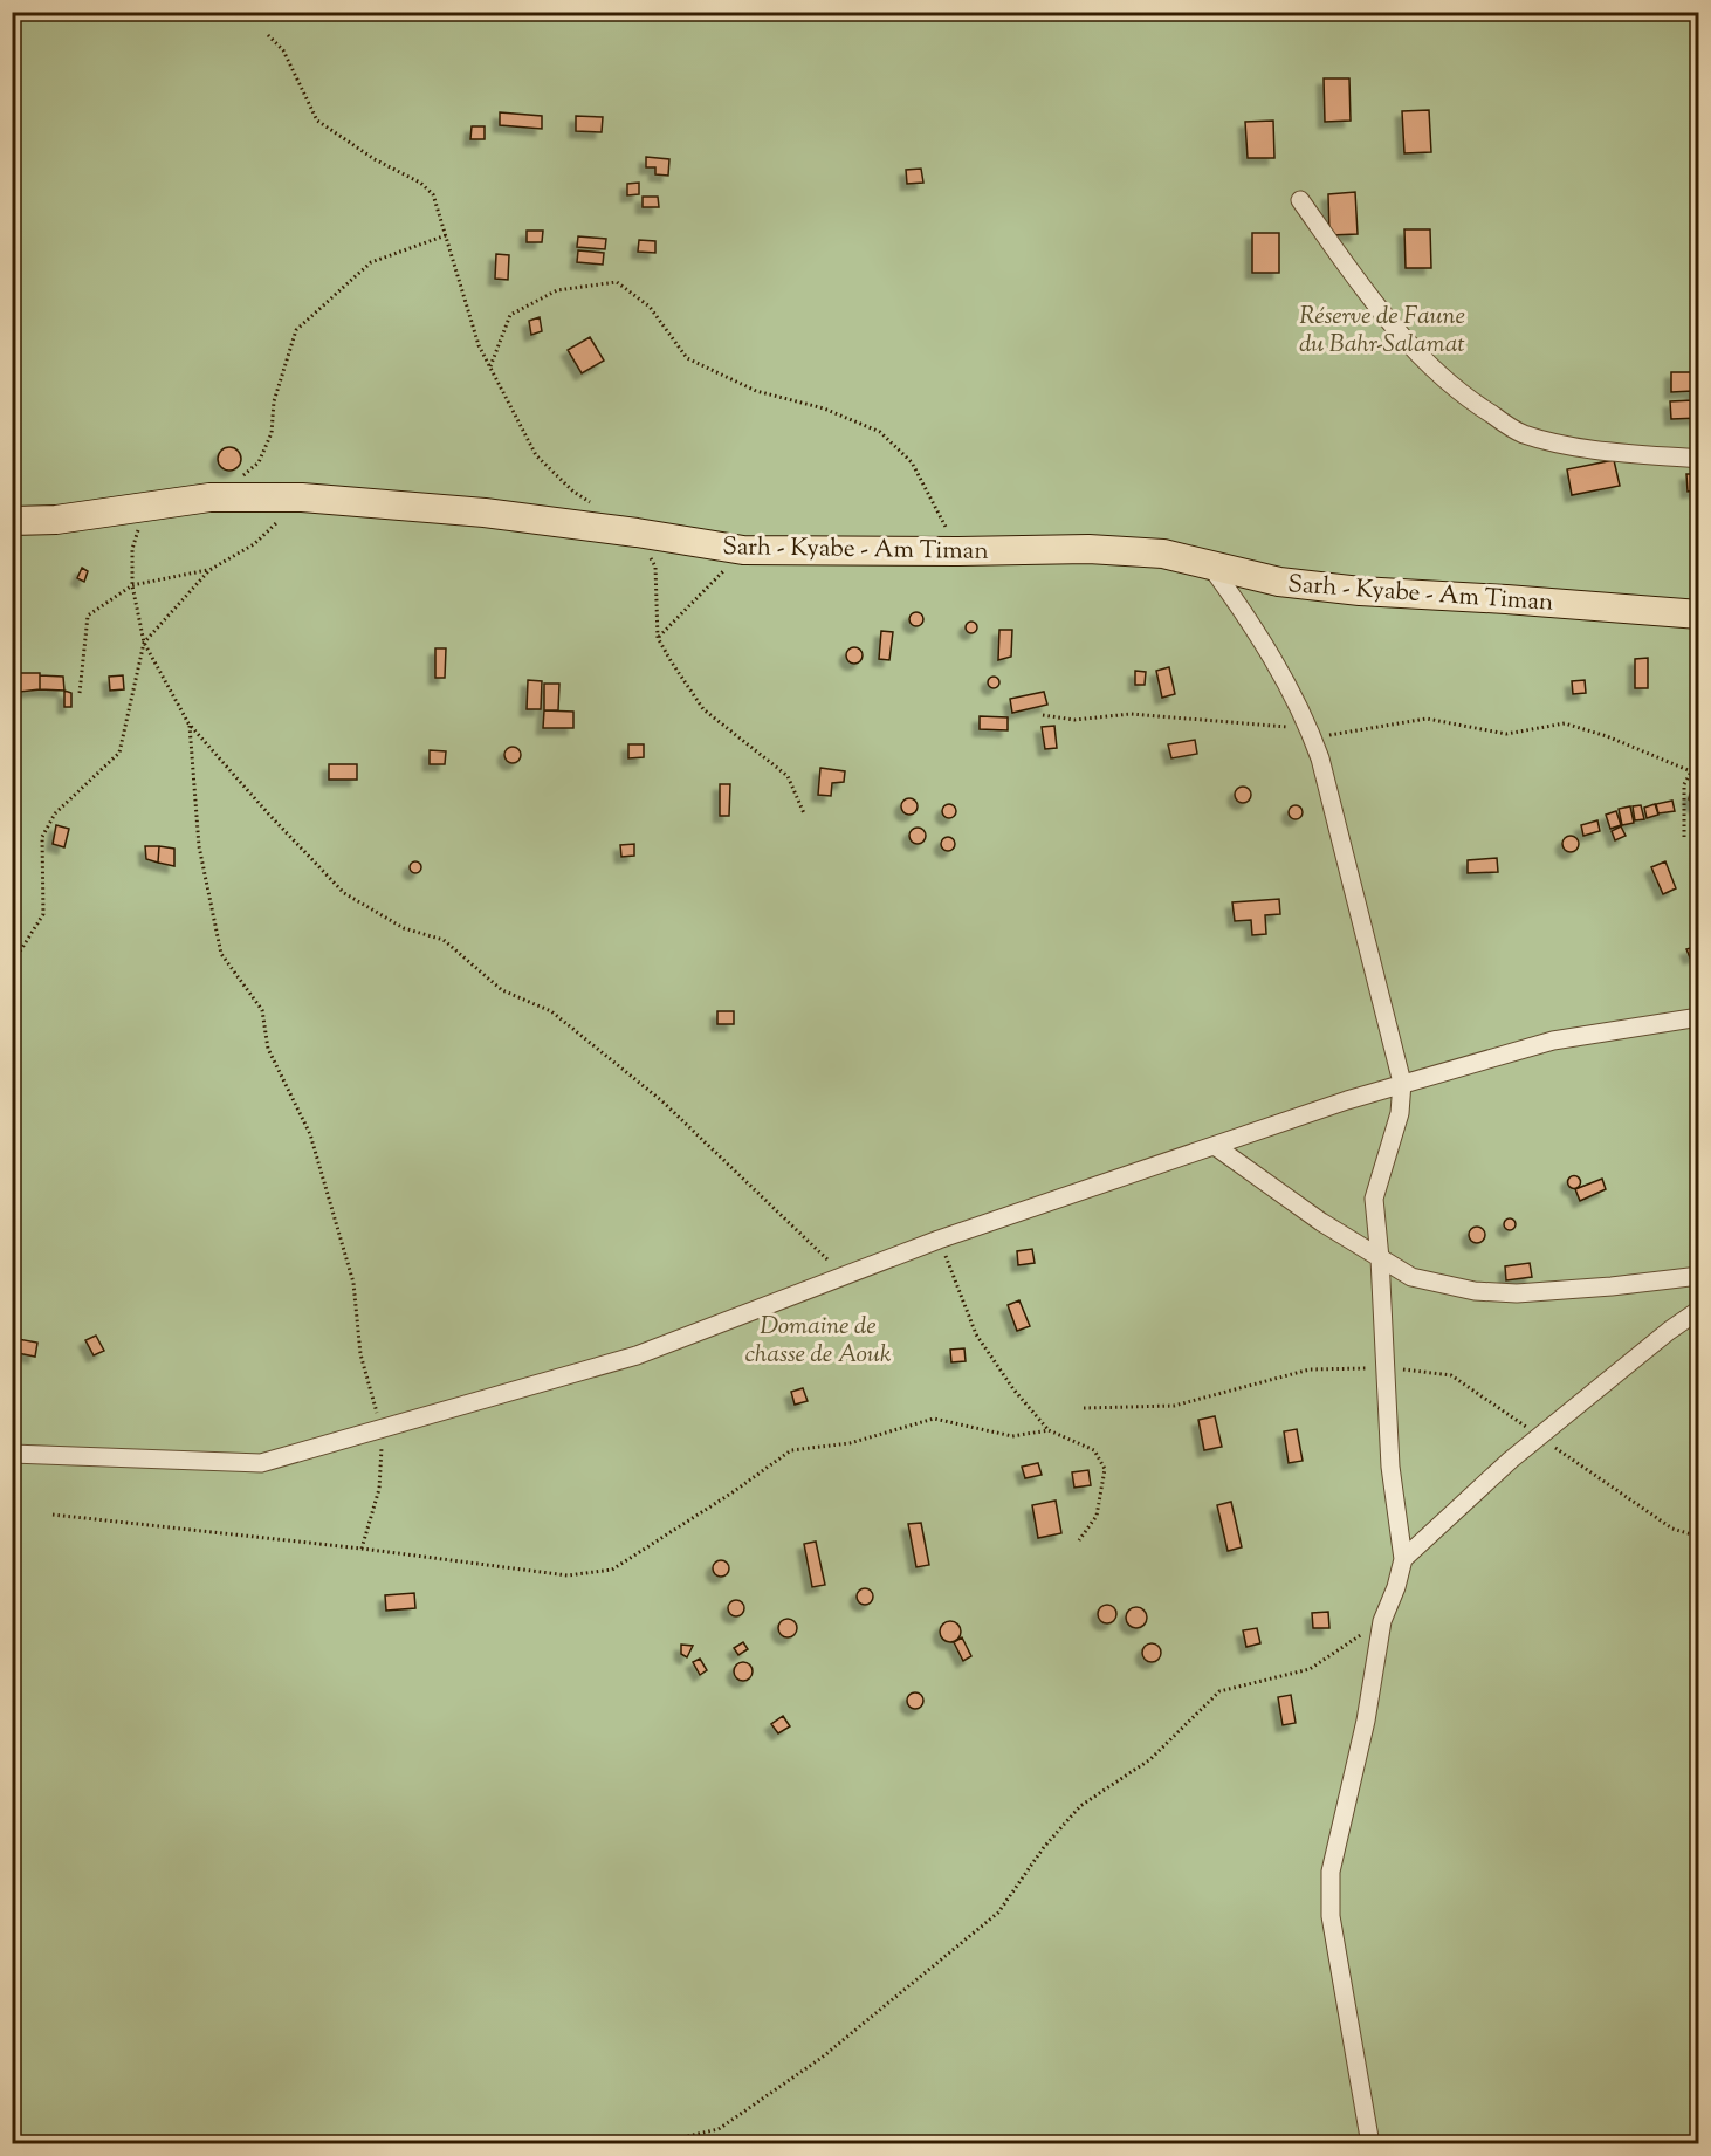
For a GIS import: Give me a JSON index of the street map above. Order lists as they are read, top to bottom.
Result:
{
  "streets": {
    "main road": ["Sarh - Kyabe - Am Timan"]
  },
  "parks": ["Réserve de Faune du Bahr-Salamat", "Domaine de chasse de Aouk"]
}
